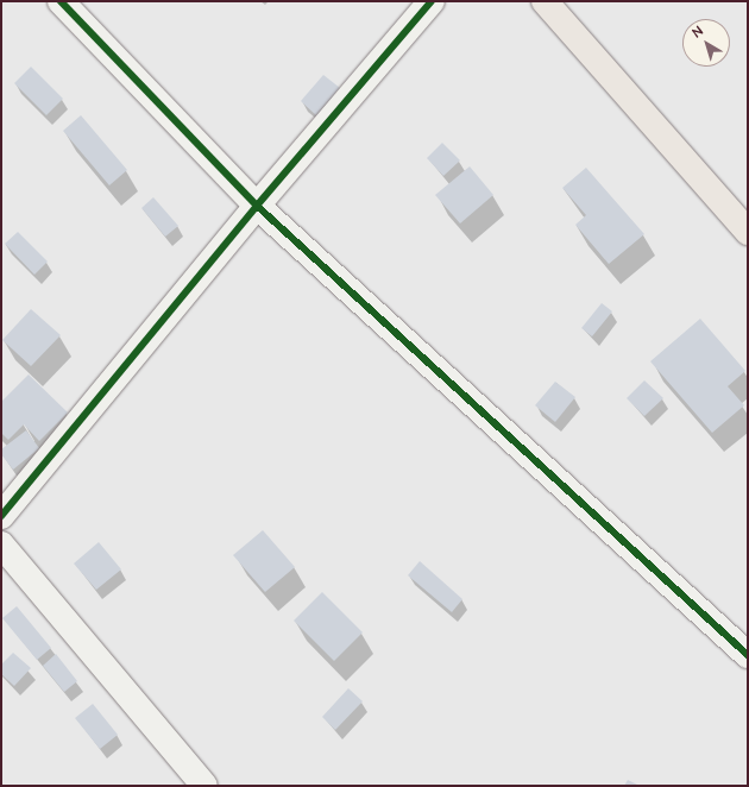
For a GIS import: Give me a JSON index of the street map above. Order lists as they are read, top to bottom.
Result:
{
  "north": "top left"
}
